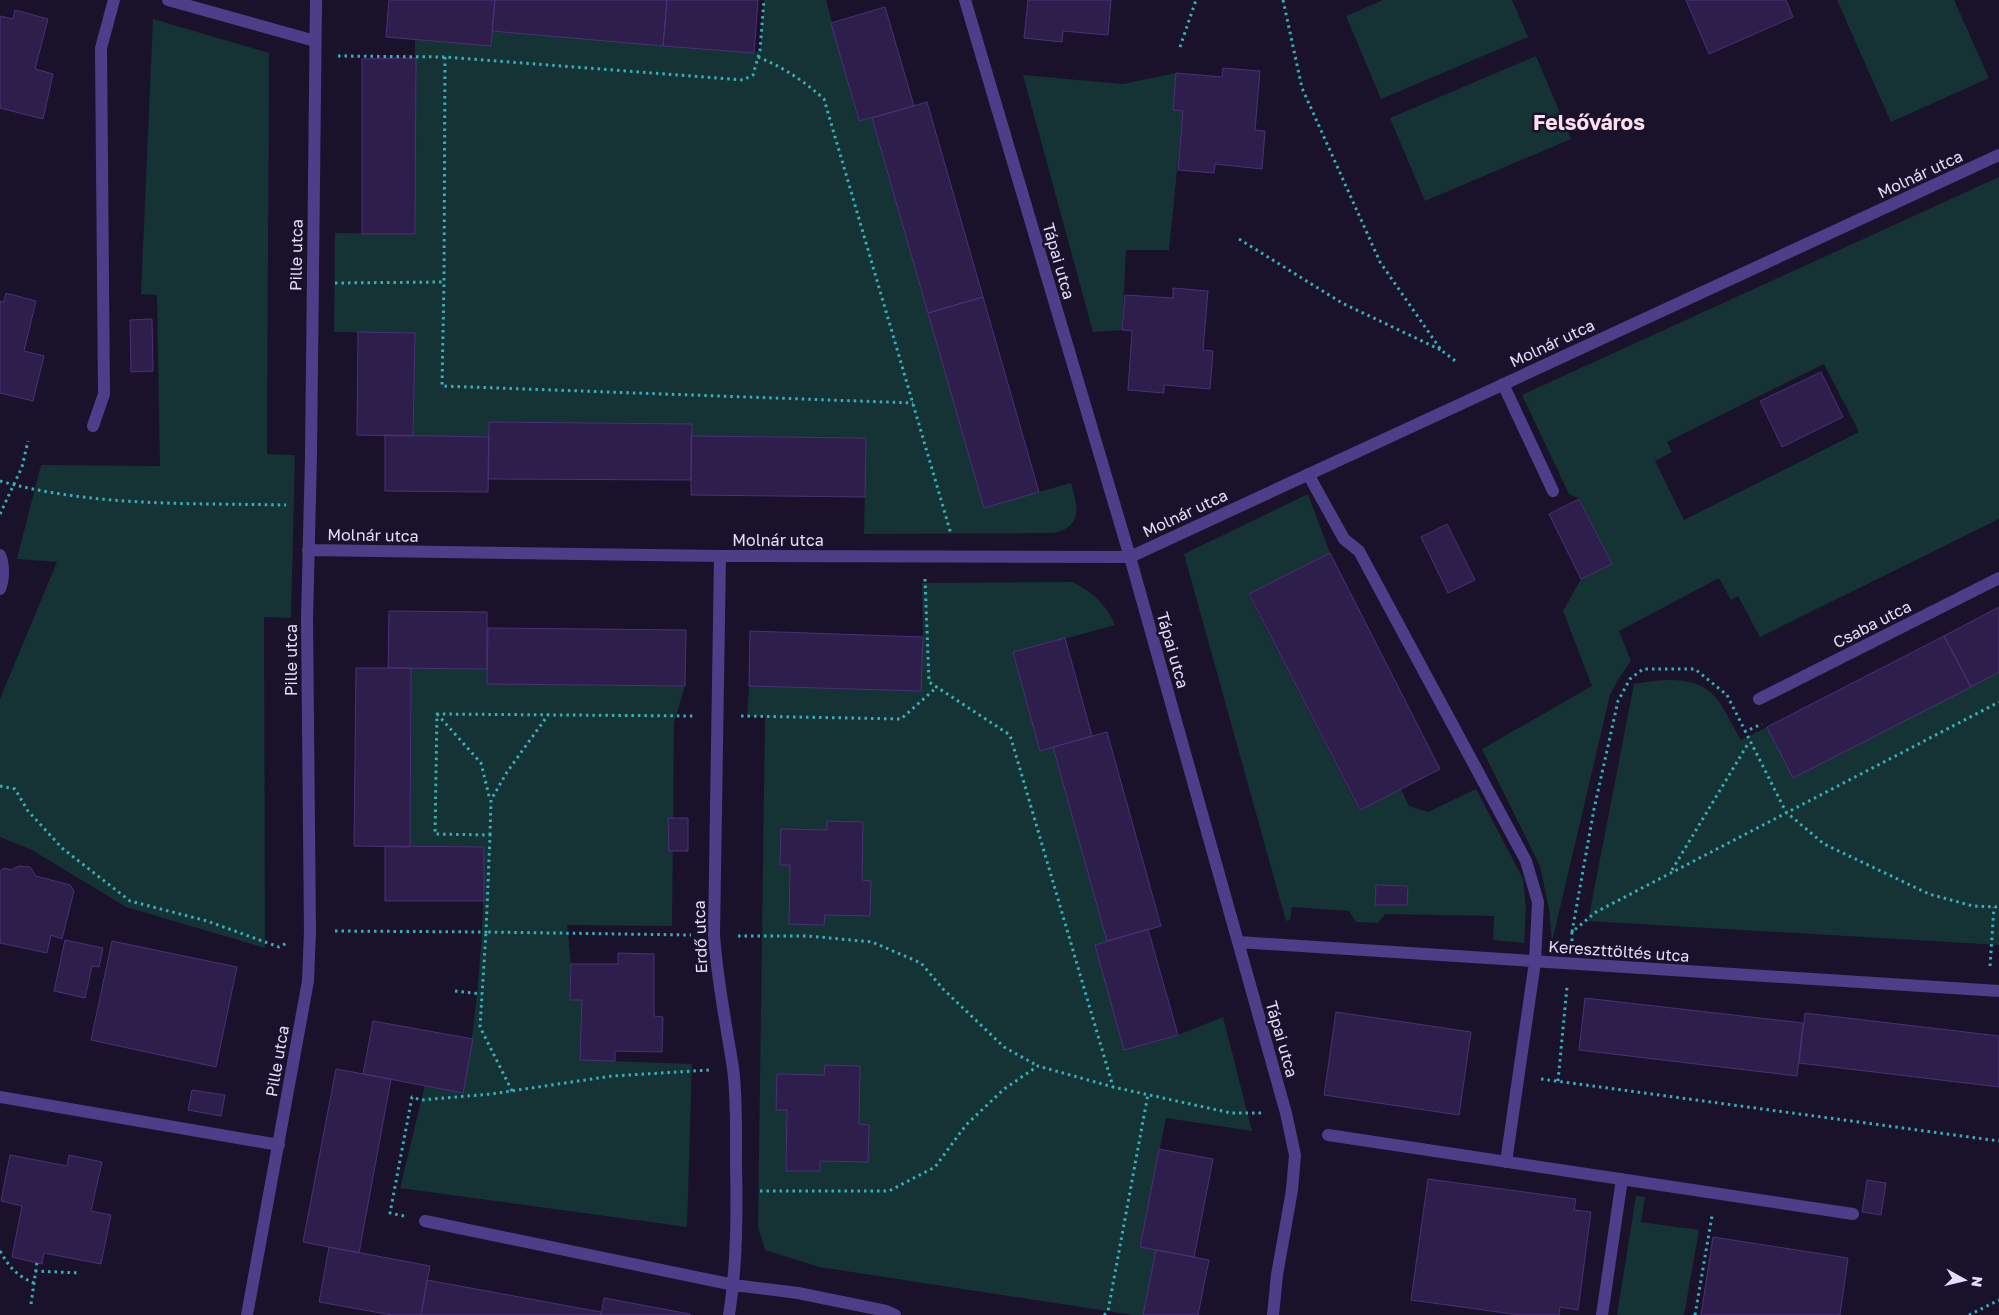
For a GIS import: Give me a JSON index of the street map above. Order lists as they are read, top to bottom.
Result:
{
  "streets": {
    "street": [
      "Molnár utca",
      "Pille utca",
      "Tápai utca",
      "Csaba utca",
      "Erdő utca",
      "Kereszttöltés utca"
    ]
  },
  "crossings": [
    ["Molnár utca", "Pille utca"],
    ["Molnár utca", "Tápai utca"],
    ["Molnár utca", "Erdő utca"],
    ["Tápai utca", "Kereszttöltés utca"]
  ],
  "districts": ["Felsőváros"],
  "north": "right"
}
